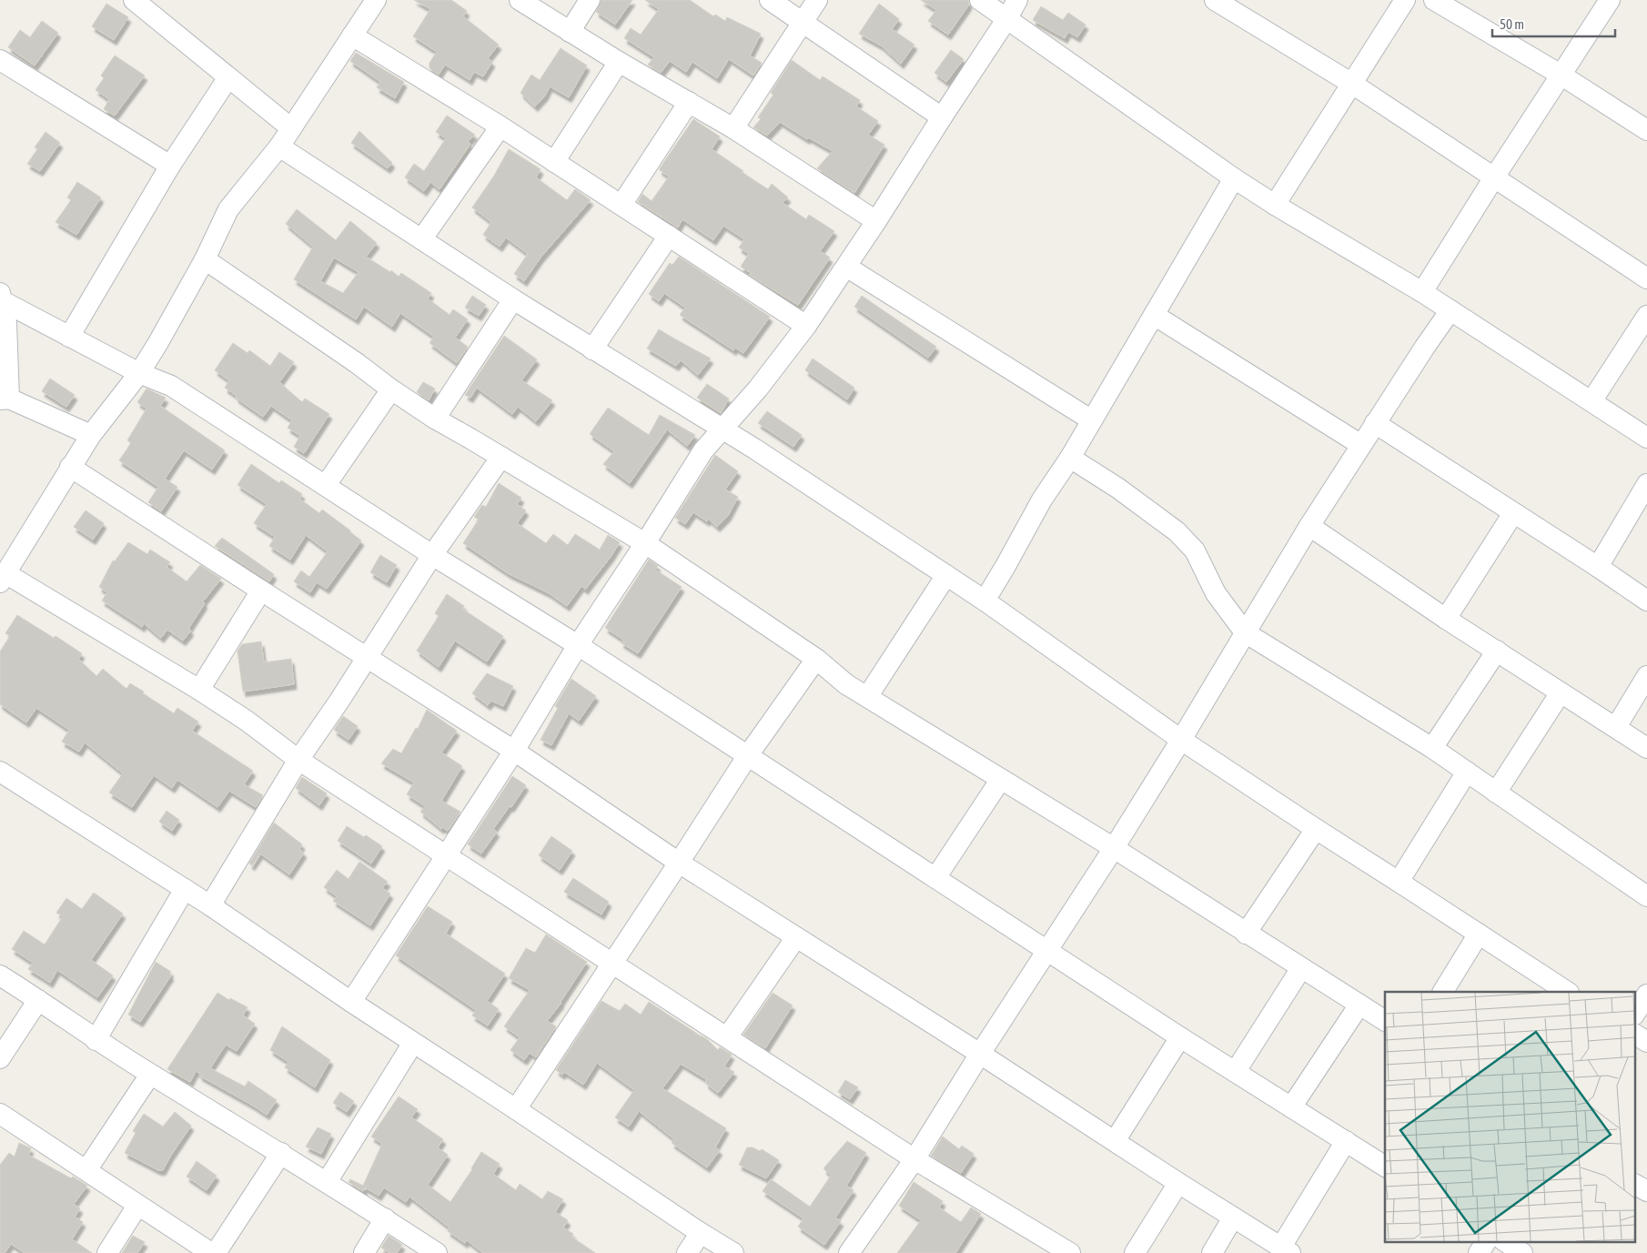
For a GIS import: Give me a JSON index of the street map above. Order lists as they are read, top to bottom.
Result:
{
  "scale_bar": "50 m"
}
